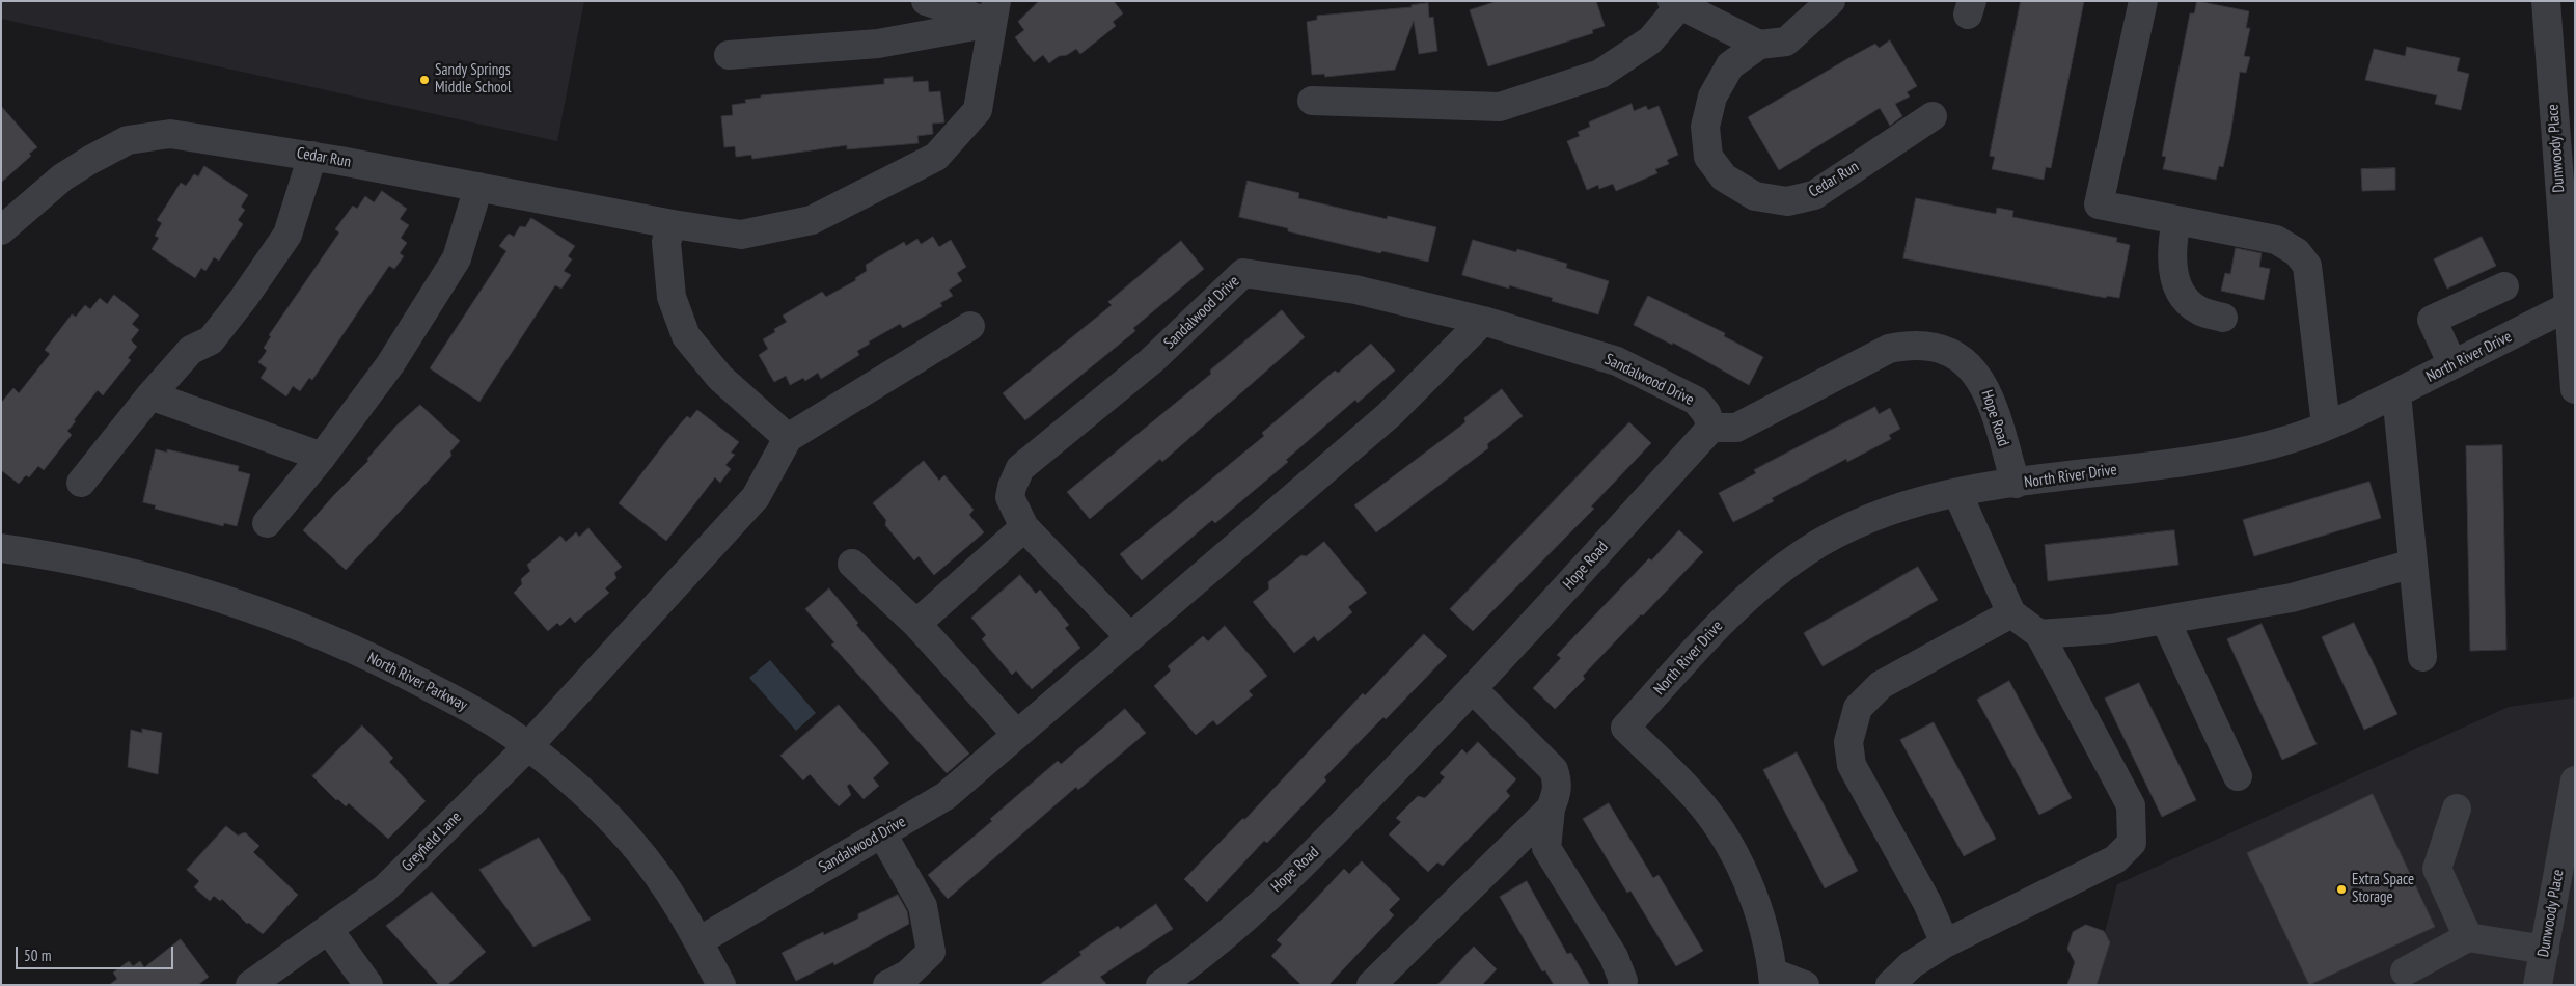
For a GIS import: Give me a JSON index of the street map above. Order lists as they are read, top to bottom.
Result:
{
  "streets": {
    "street": [
      "Dunwoody Place",
      "Cedar Run",
      "Sandalwood Drive",
      "North River Drive",
      "Hope Road",
      "North River Parkway",
      "Greyfield Lane"
    ]
  },
  "crossings": [
    ["Dunwoody Place", "North River Drive"],
    ["Sandalwood Drive", "Hope Road"],
    ["Sandalwood Drive", "North River Parkway"],
    ["North River Drive", "Hope Road"],
    ["North River Parkway", "Greyfield Lane"]
  ],
  "places": ["Sandy Springs Middle School", "Extra Space Storage"],
  "scale_bar": "50 m"
}
